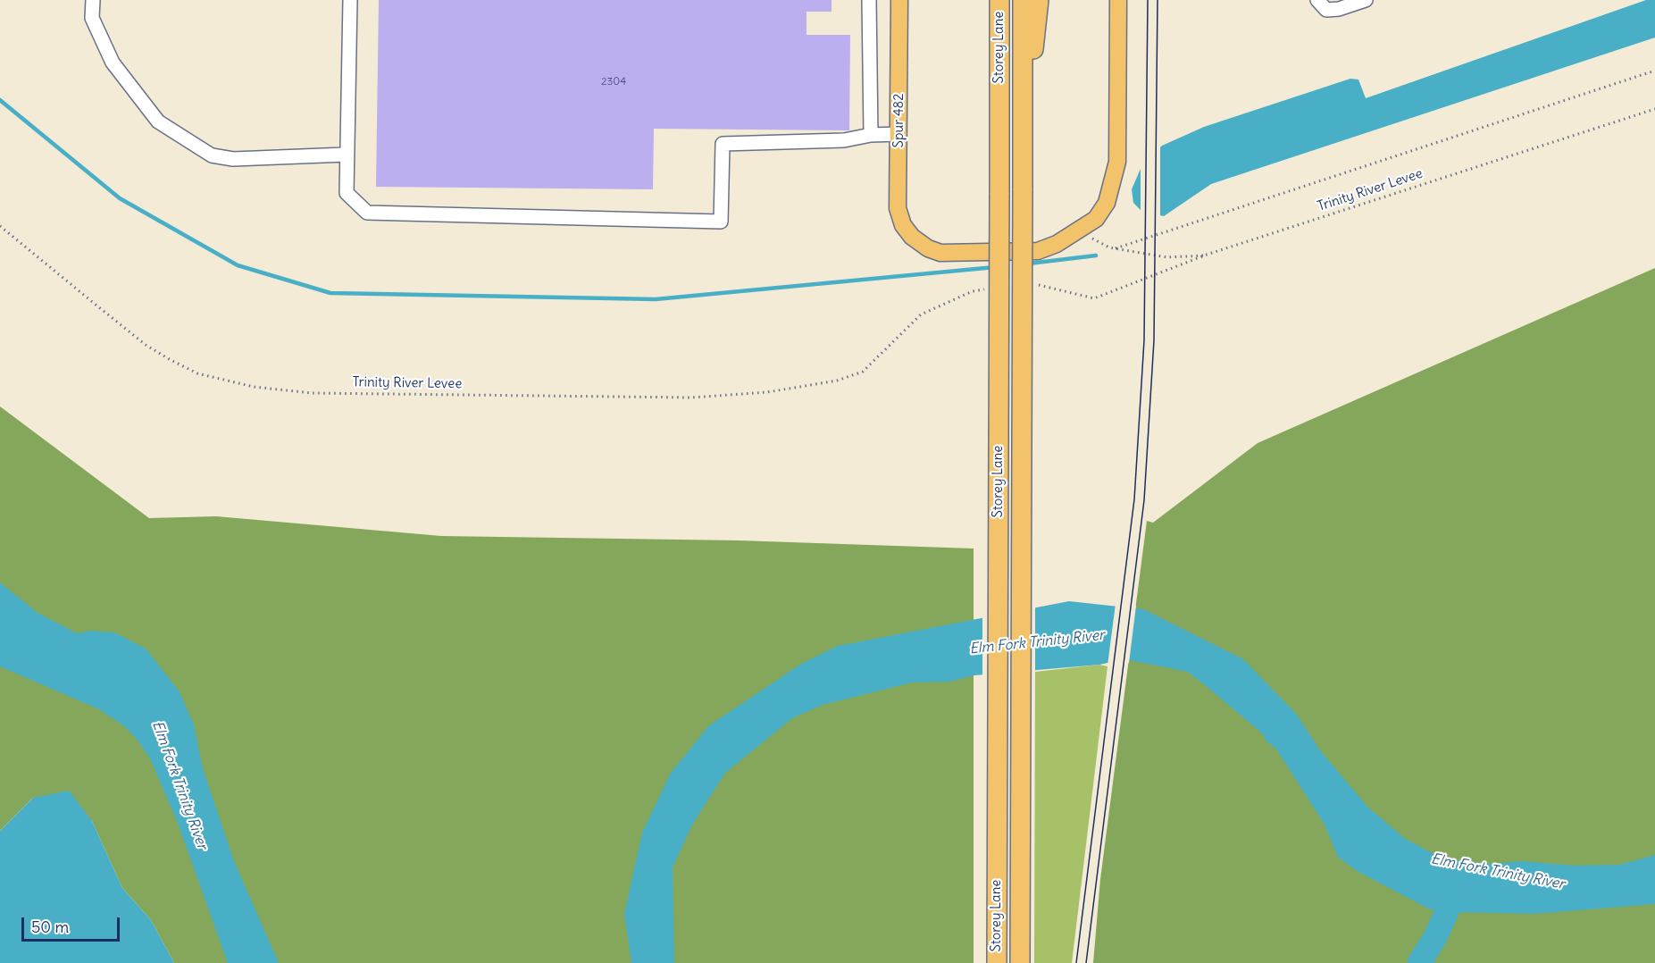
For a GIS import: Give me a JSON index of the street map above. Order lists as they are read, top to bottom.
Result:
{
  "streets": {
    "highway": ["Storey Lane"],
    "main road": ["Spur 482"],
    "path": ["Trinity River Levee"]
  },
  "water": ["Elm Fork Trinity River"],
  "house_numbers": ["2304"],
  "scale_bar": "50 m"
}
